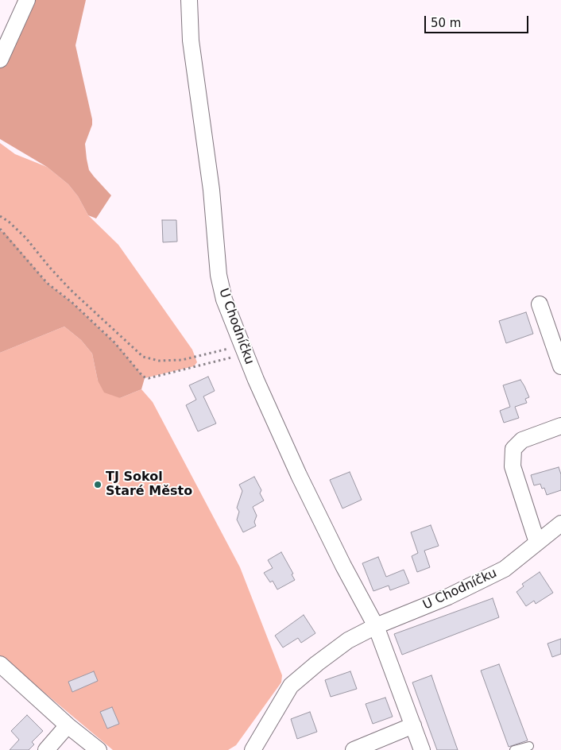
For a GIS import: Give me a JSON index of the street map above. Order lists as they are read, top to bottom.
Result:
{
  "streets": {
    "street": ["U Chodníčku"]
  },
  "places": ["TJ Sokol Staré Město"],
  "scale_bar": "50 m"
}
